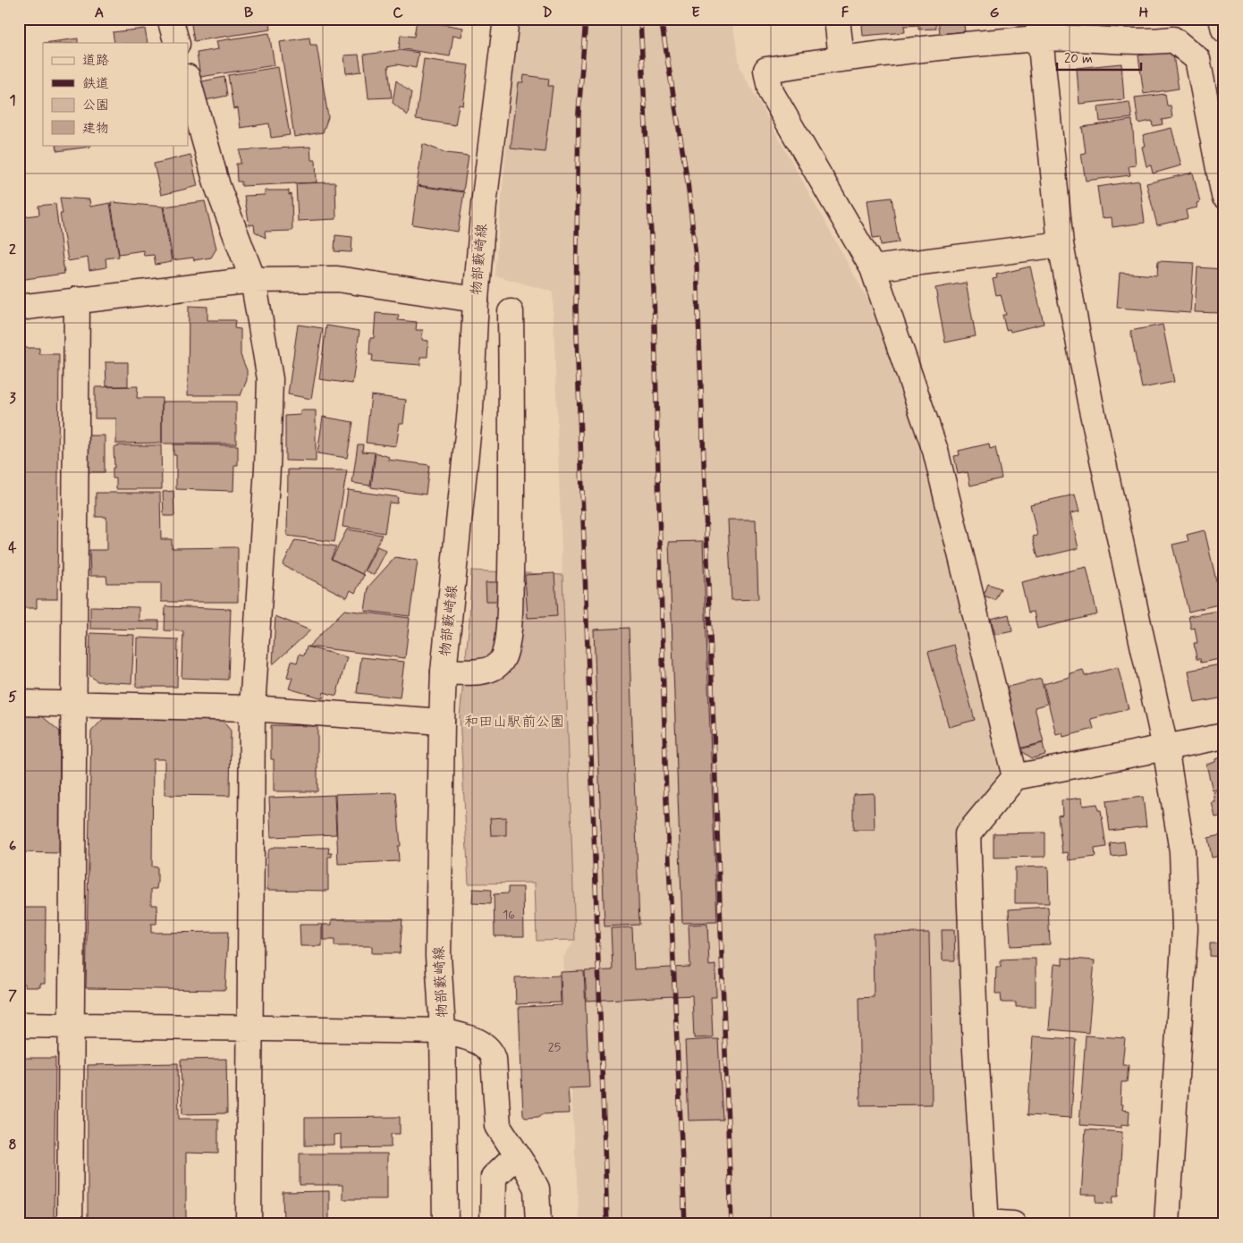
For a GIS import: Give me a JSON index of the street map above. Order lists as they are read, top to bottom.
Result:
{
  "streets": {
    "street": ["物部藪崎線"]
  },
  "parks": ["和田山駅前公園"],
  "house_numbers": ["16", "25"],
  "legend": [
    "道路",
    "鉄道",
    "公園",
    "建物"
  ],
  "scale_bar": "20 m",
  "grid": {
    "columns": [
      "A",
      "B",
      "C",
      "D",
      "E",
      "F",
      "G",
      "H"
    ],
    "rows": [
      "1",
      "2",
      "3",
      "4",
      "5",
      "6",
      "7",
      "8"
    ]
  }
}
